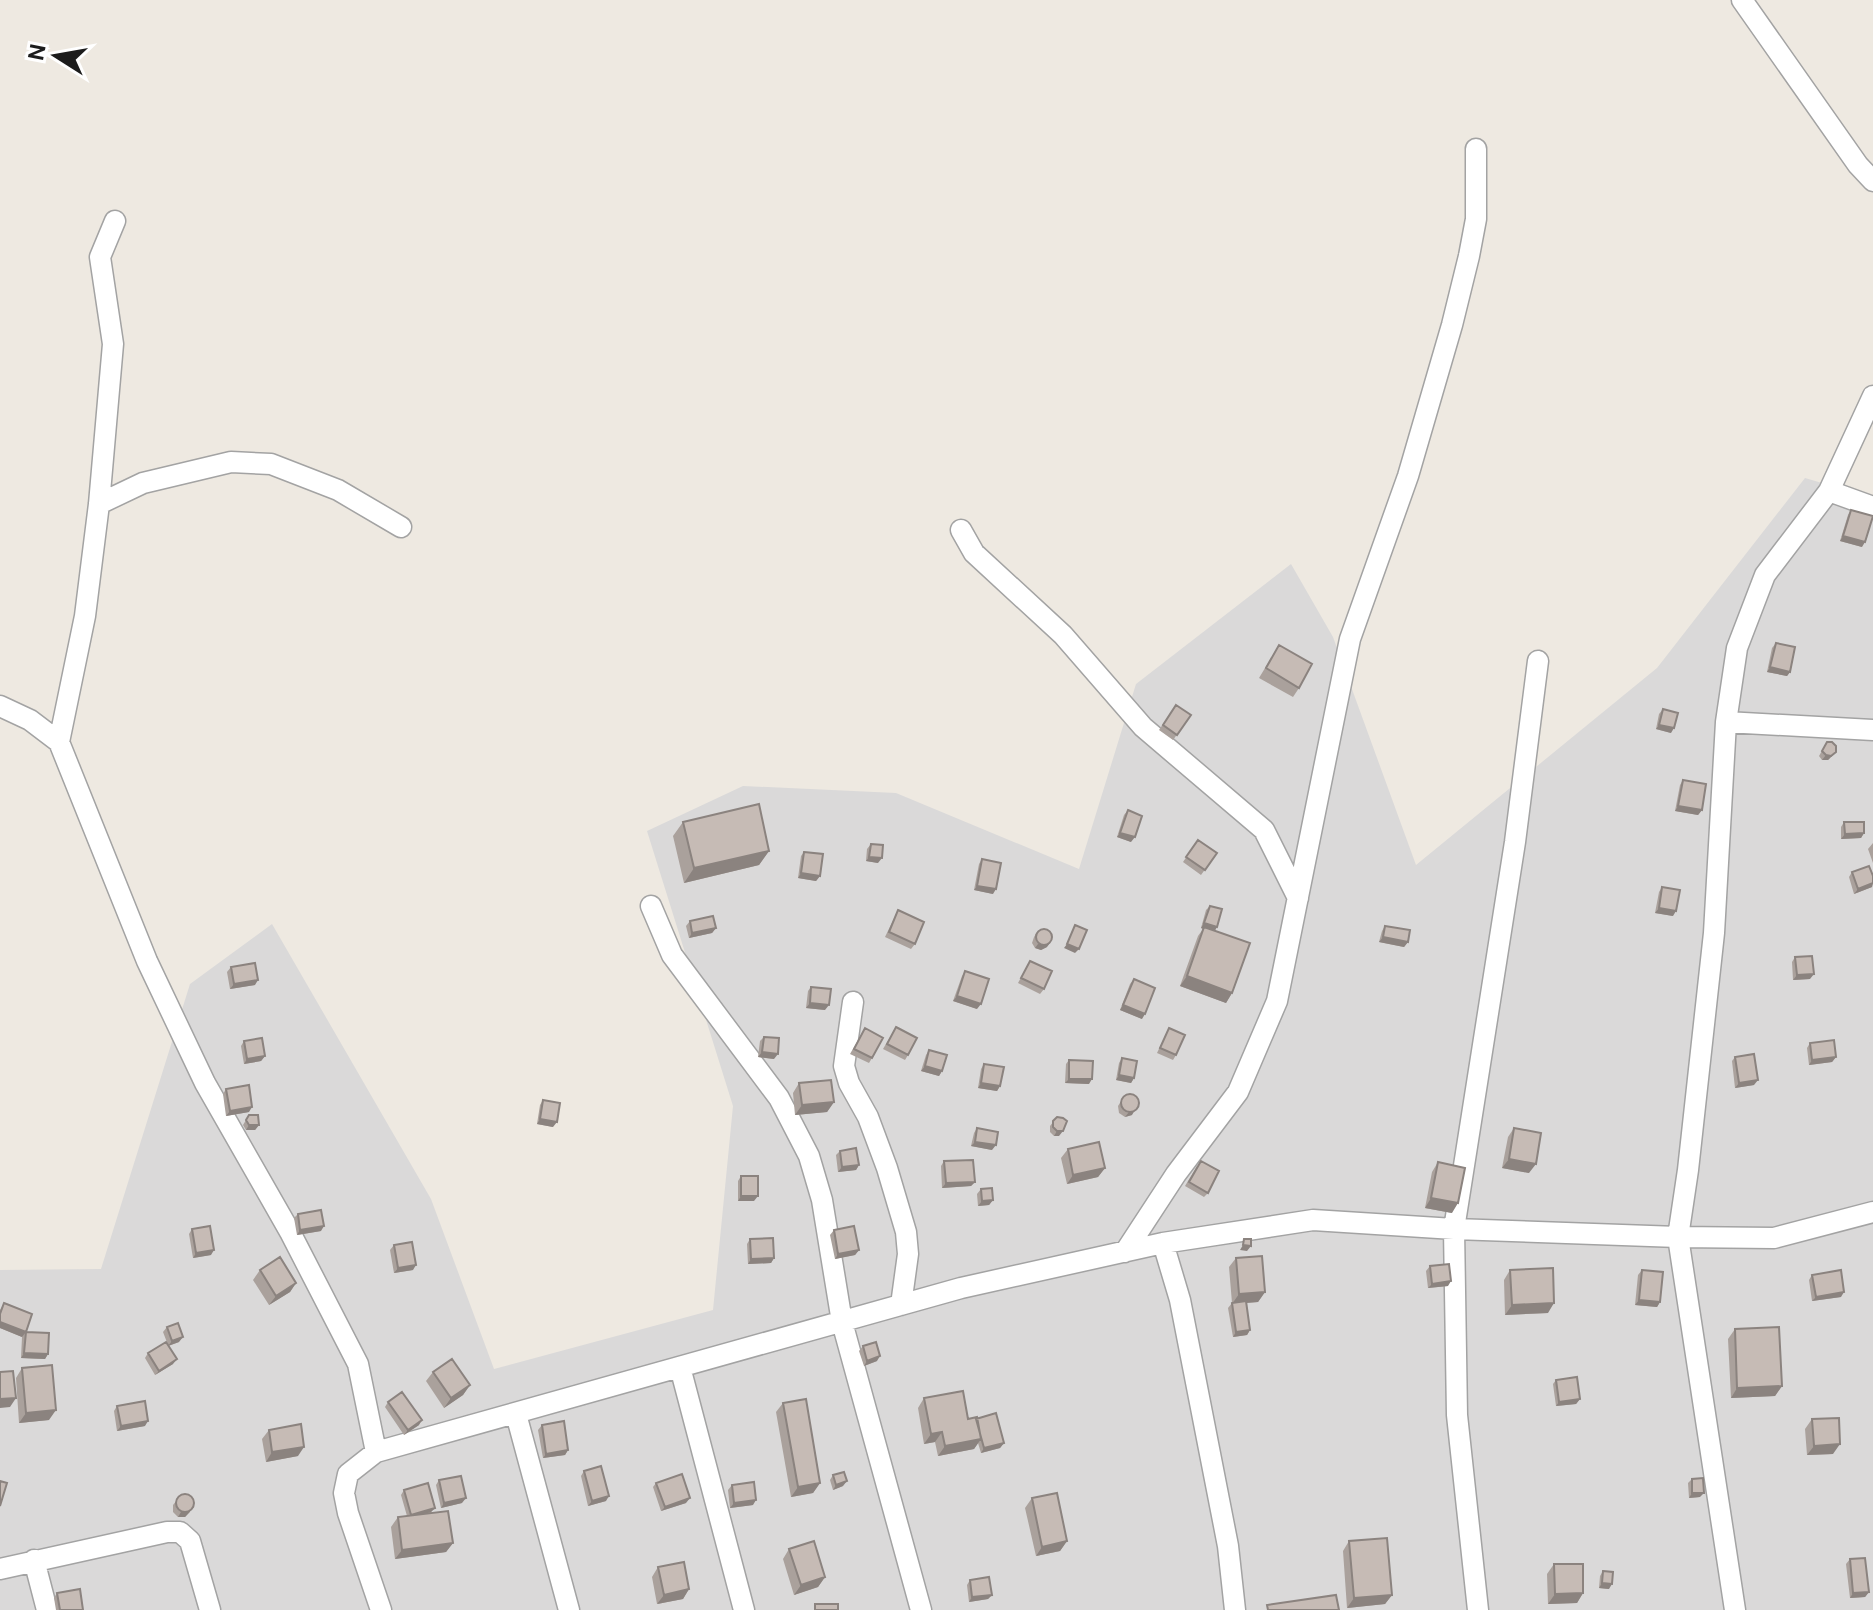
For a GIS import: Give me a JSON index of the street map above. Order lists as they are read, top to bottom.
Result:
{
  "north": "left"
}
